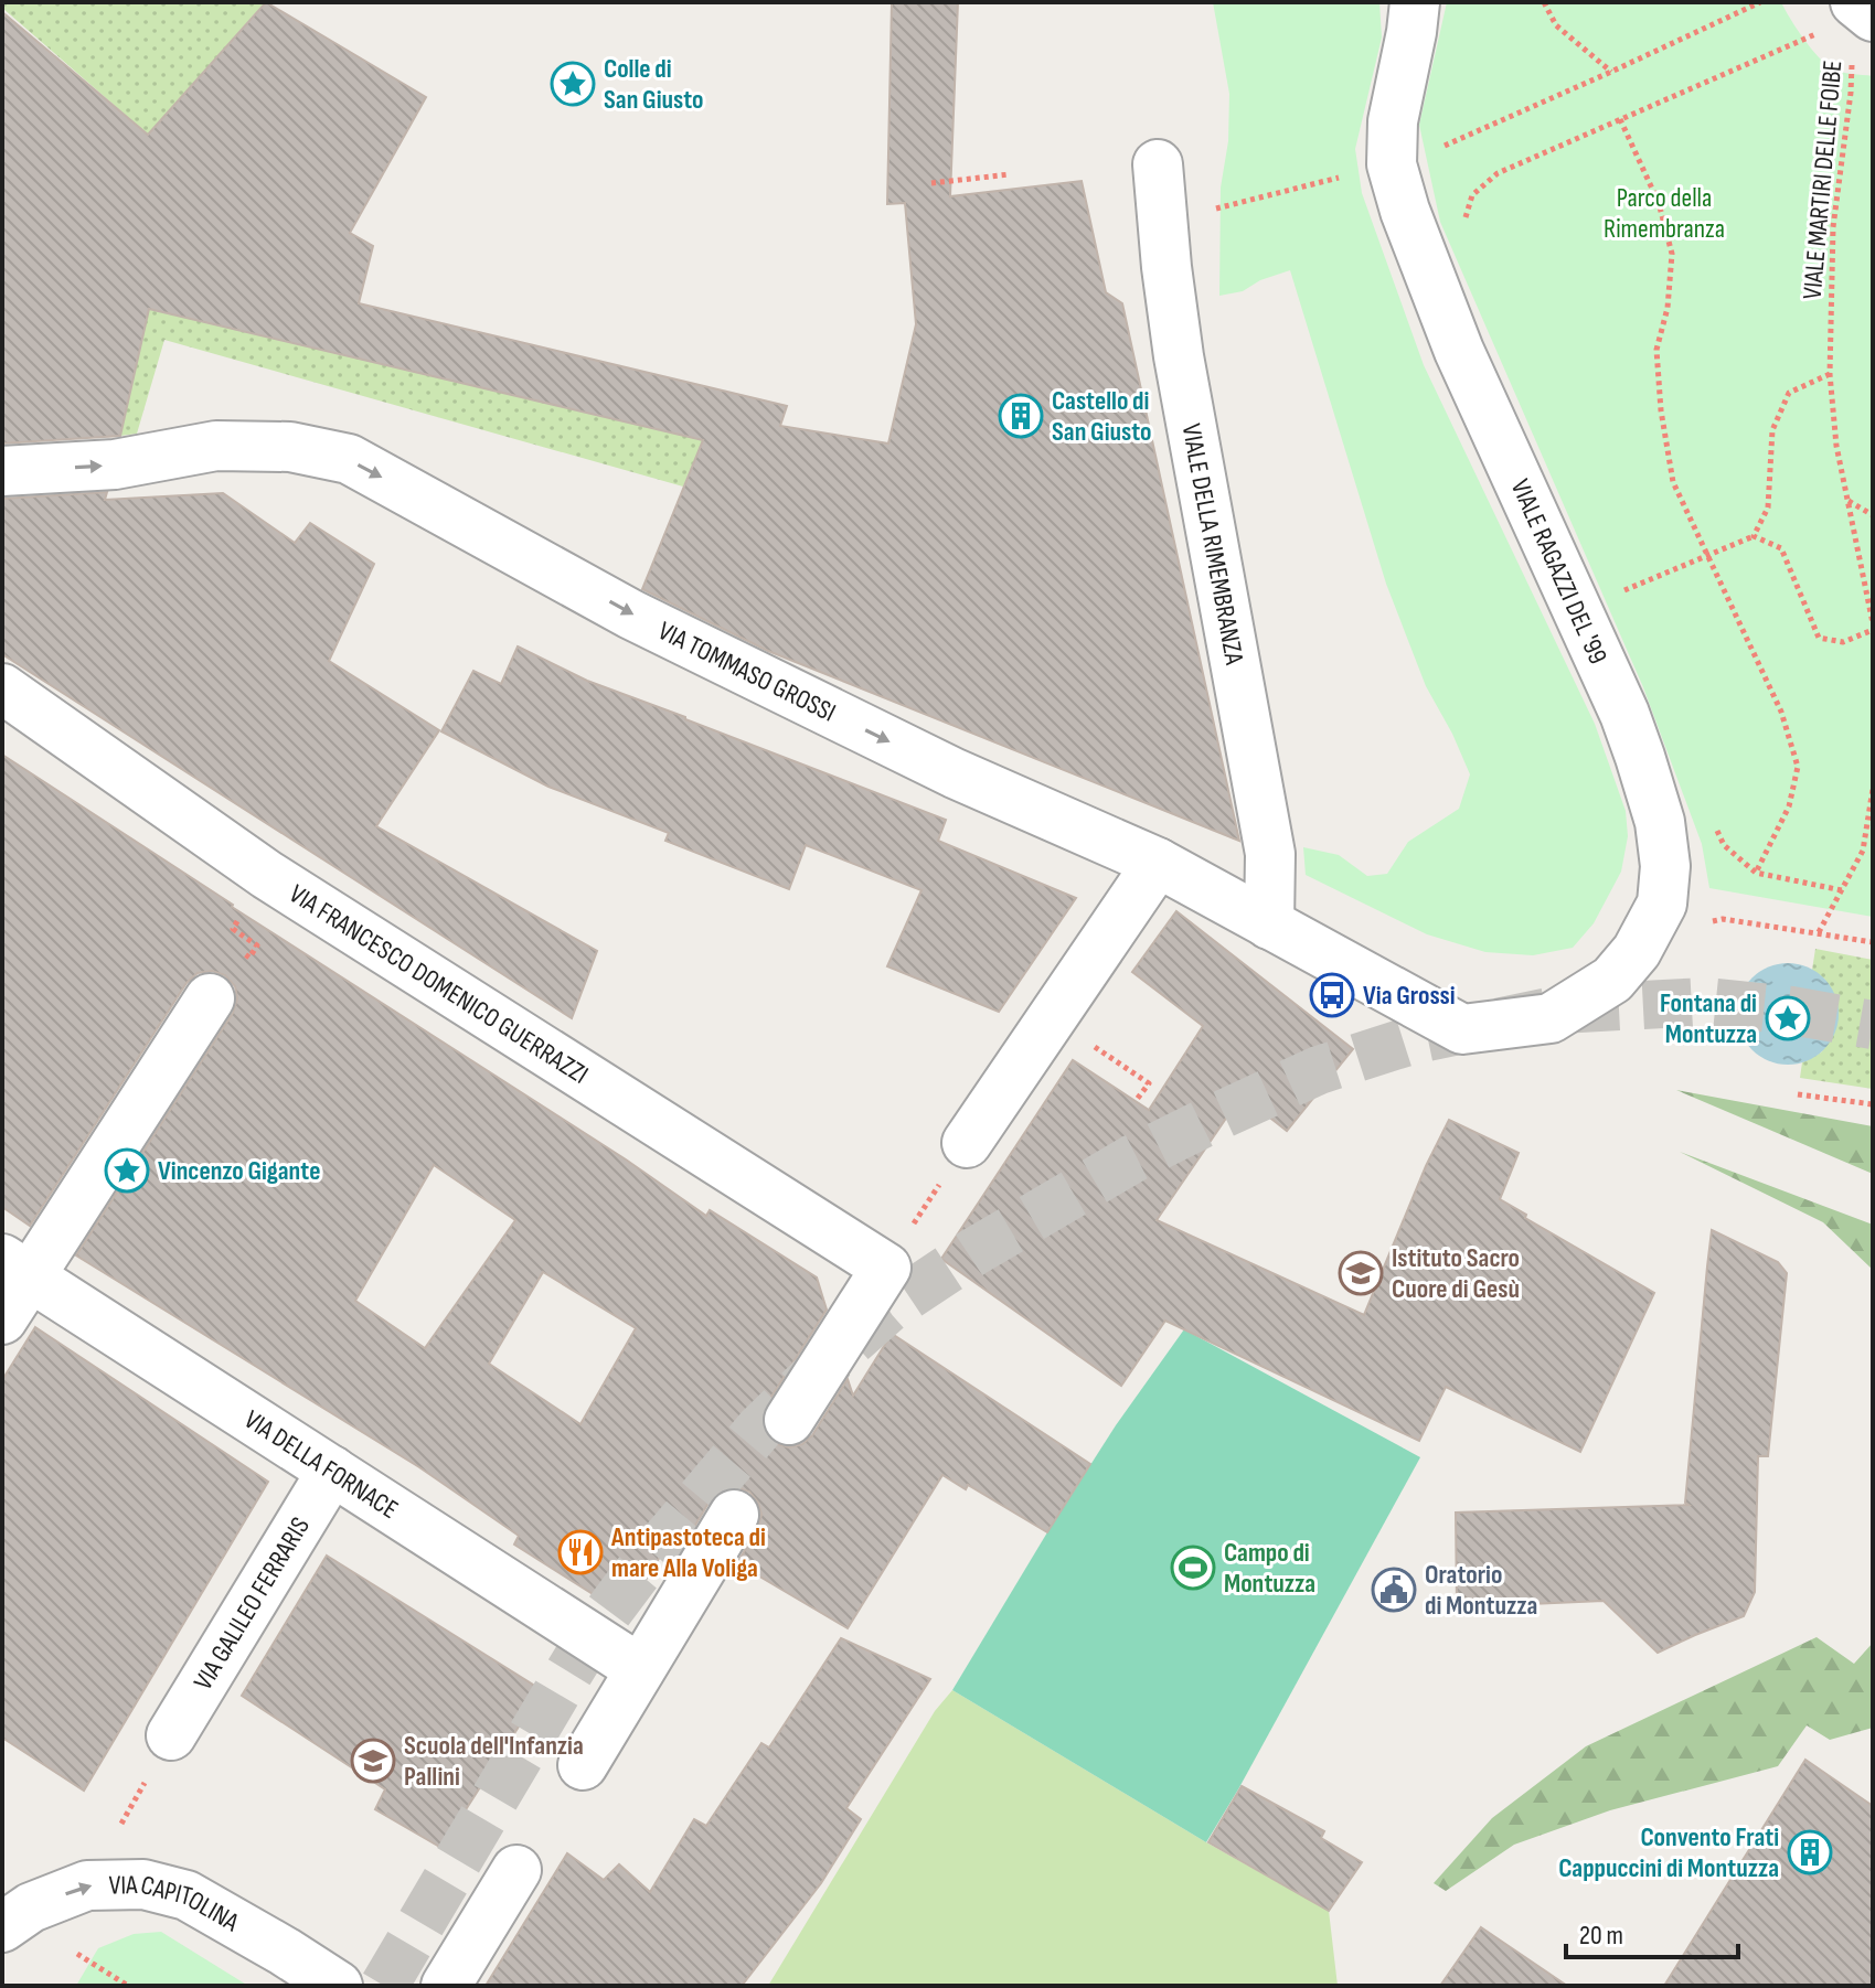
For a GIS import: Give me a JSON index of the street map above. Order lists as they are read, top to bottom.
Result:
{
  "streets": {
    "street": [
      "VIALE DELLA RIMEMBRANZA",
      "VIALE RAGAZZI DEL '99",
      "VIA TOMMASO GROSSI",
      "VIA FRANCESCO DOMENICO GUERRAZZI",
      "VIA DELLA FORNACE",
      "VIA GALILEO FERRARIS",
      "VIA CAPITOLINA"
    ],
    "path": ["VIALE MARTIRI DELLE FOIBE"]
  },
  "crossings": [
    ["VIALE DELLA RIMEMBRANZA", "VIA TOMMASO GROSSI"],
    ["VIALE RAGAZZI DEL '99", "VIA TOMMASO GROSSI"],
    ["VIA DELLA FORNACE", "VIA GALILEO FERRARIS"]
  ],
  "one_way": ["VIA TOMMASO GROSSI", "VIA CAPITOLINA"],
  "parks": ["Parco della Rimembranza"],
  "places": {
    "place": ["Colle di San Giusto", "Fontana di Montuzza", "Vincenzo Gigante"],
    "building": ["Castello di San Giusto", "Convento Frati Cappuccini di Montuzza"],
    "bus stop": ["Via Grossi"],
    "school or university": ["Istituto Sacro Cuore di Gesù", "Scuola dell'Infanzia Pallini"],
    "restaurant": ["Antipastoteca di mare Alla Voliga"],
    "sports": ["Campo di Montuzza"],
    "public building": ["Oratorio di Montuzza"]
  },
  "scale_bar": "20 m"
}
